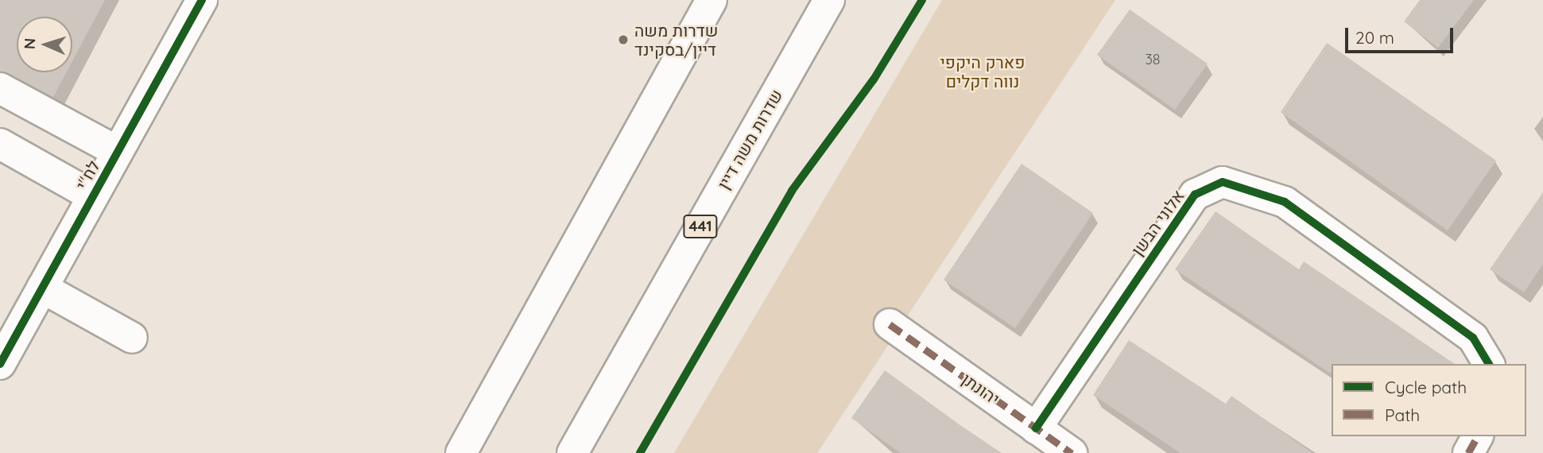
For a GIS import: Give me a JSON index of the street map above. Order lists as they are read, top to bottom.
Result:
{
  "streets": {
    "street": [
      "שדרות משה דיין",
      "לח\"י",
      "אלוני הבשן",
      "441",
      "יהונתן"
    ]
  },
  "crossings": [
    ["אלוני הבשן", "יהונתן"]
  ],
  "parks": ["פארק היקפי נווה דקלים"],
  "places": ["שדרות משה דיין/בסקינד"],
  "house_numbers": ["38"],
  "legend": ["Cycle path", "Path"],
  "scale_bar": "20 m",
  "north": "left"
}
